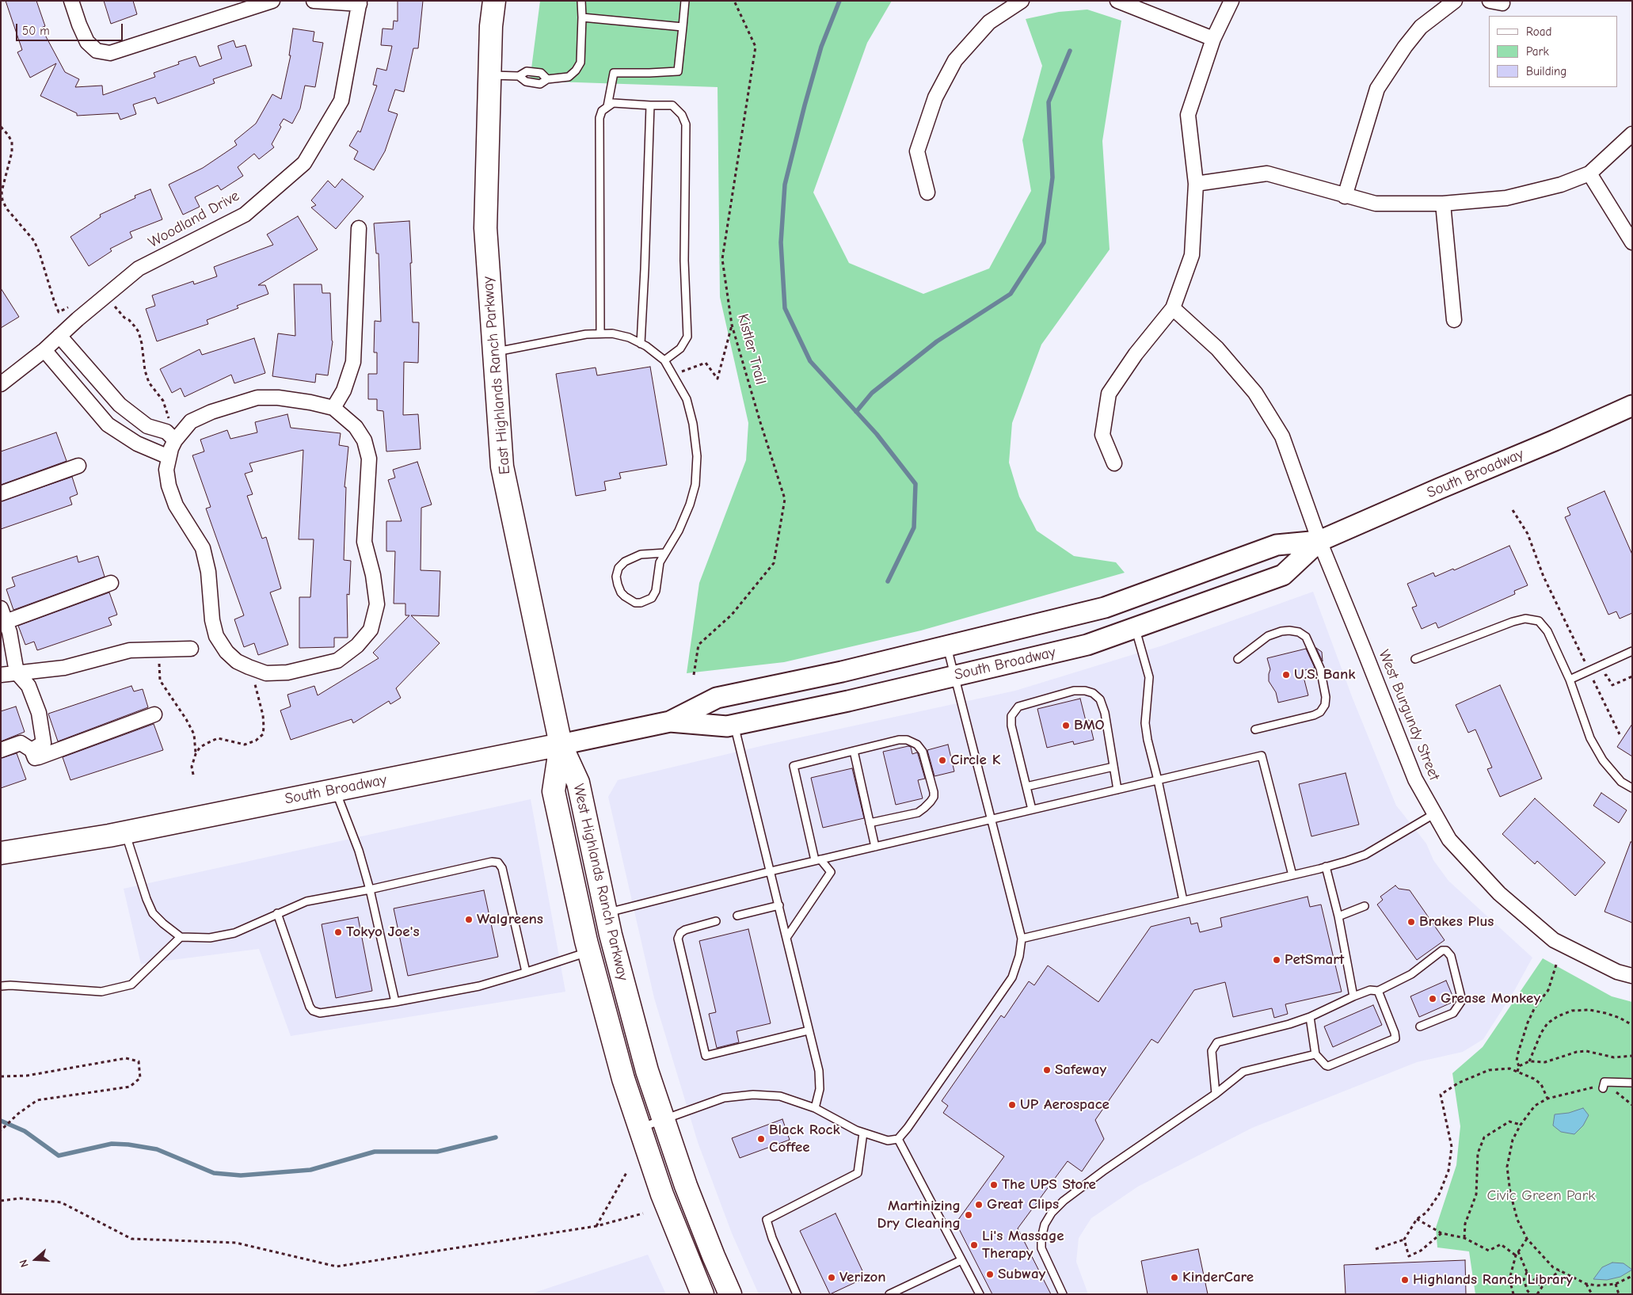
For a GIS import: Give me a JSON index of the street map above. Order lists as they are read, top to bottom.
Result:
{
  "streets": {
    "main road": ["East Highlands Ranch Parkway", "South Broadway", "West Highlands Ranch Parkway"],
    "street": ["Woodland Drive", "West Burgundy Street"],
    "path": ["Kistler Trail"]
  },
  "crossings": [
    ["East Highlands Ranch Parkway", "South Broadway"],
    ["East Highlands Ranch Parkway", "West Highlands Ranch Parkway"],
    ["South Broadway", "West Burgundy Street"],
    ["South Broadway", "West Highlands Ranch Parkway"]
  ],
  "parks": ["Civic Green Park"],
  "places": [
    "U.S. Bank",
    "BMO",
    "Circle K",
    "Walgreens",
    "Brakes Plus",
    "Tokyo Joe's",
    "PetSmart",
    "Grease Monkey",
    "Safeway",
    "UP Aerospace",
    "Black Rock Coffee",
    "The UPS Store",
    "Great Clips",
    "Martinizing Dry Cleaning",
    "Li's Massage Therapy",
    "Subway",
    "Verizon",
    "KinderCare",
    "Highlands Ranch Library"
  ],
  "legend": ["Road", "Park", "Building"],
  "scale_bar": "50 m",
  "north": "left"
}
